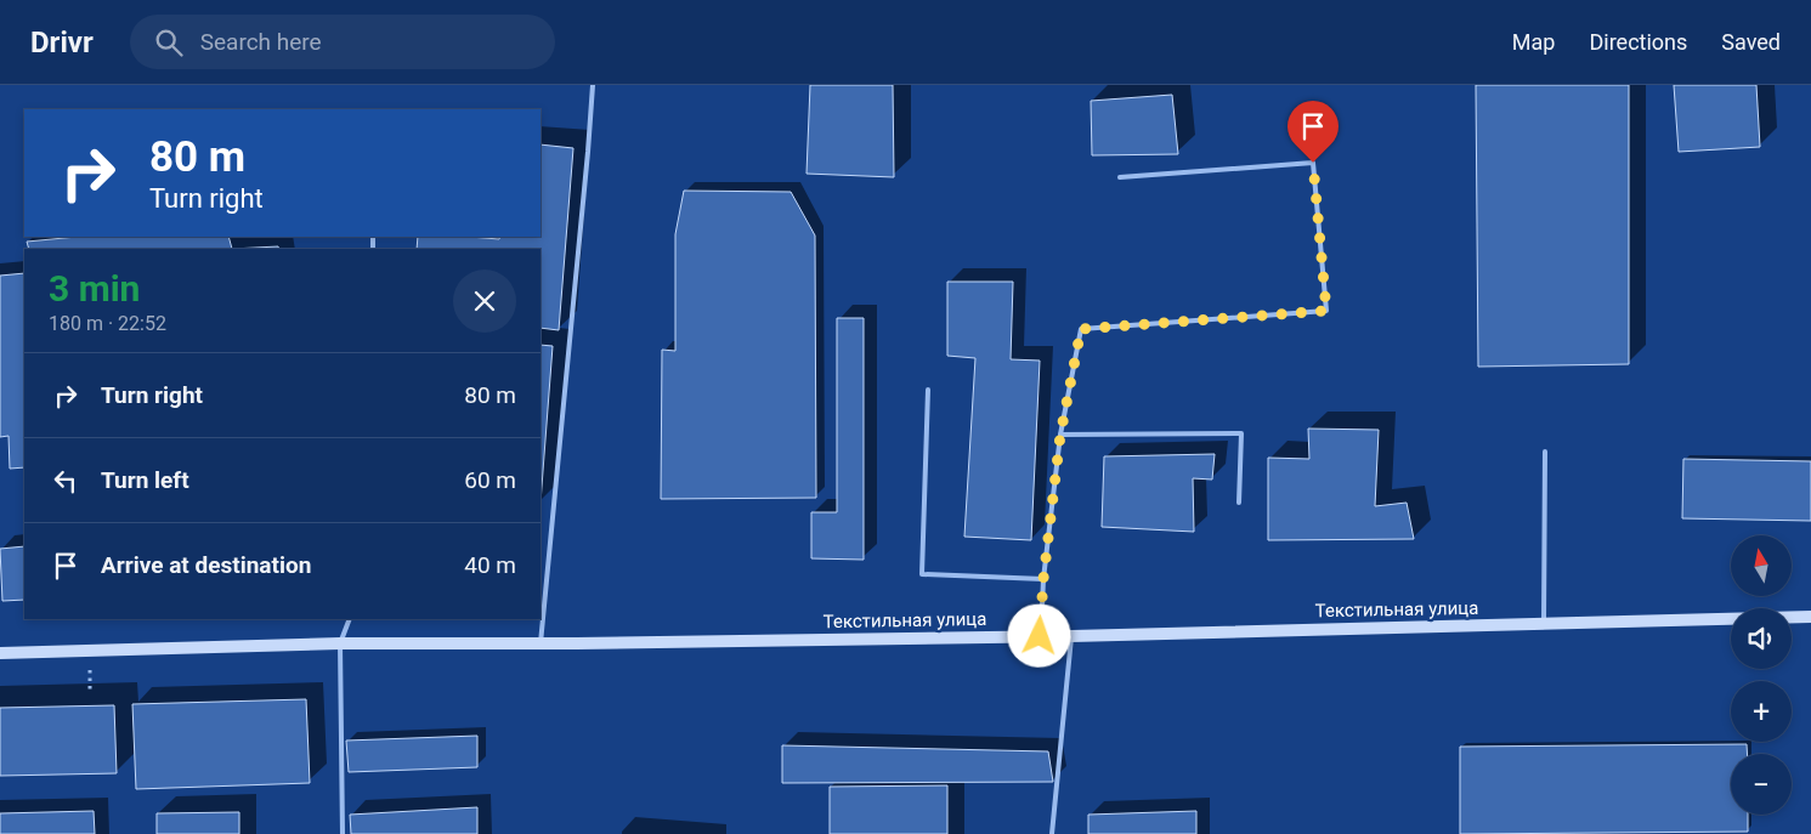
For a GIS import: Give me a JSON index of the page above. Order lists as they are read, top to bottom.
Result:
{
  "streets": {
    "main road": ["Текстильная улица"]
  },
  "north": "top",
  "page": {
    "header": "Drivr",
    "search": "Search here",
    "nav": ["Map", "Directions", "Saved"],
    "turn": ["80 m", "Turn right"],
    "heading": ["3 min", "180 m · 22:52"],
    "list": [
      {
        "name": "Turn right",
        "value": "80 m"
      },
      {
        "name": "Turn left",
        "value": "60 m"
      },
      {
        "name": "Arrive at destination",
        "value": "40 m"
      }
    ],
    "map_buttons": ["+", "−"]
  }
}
